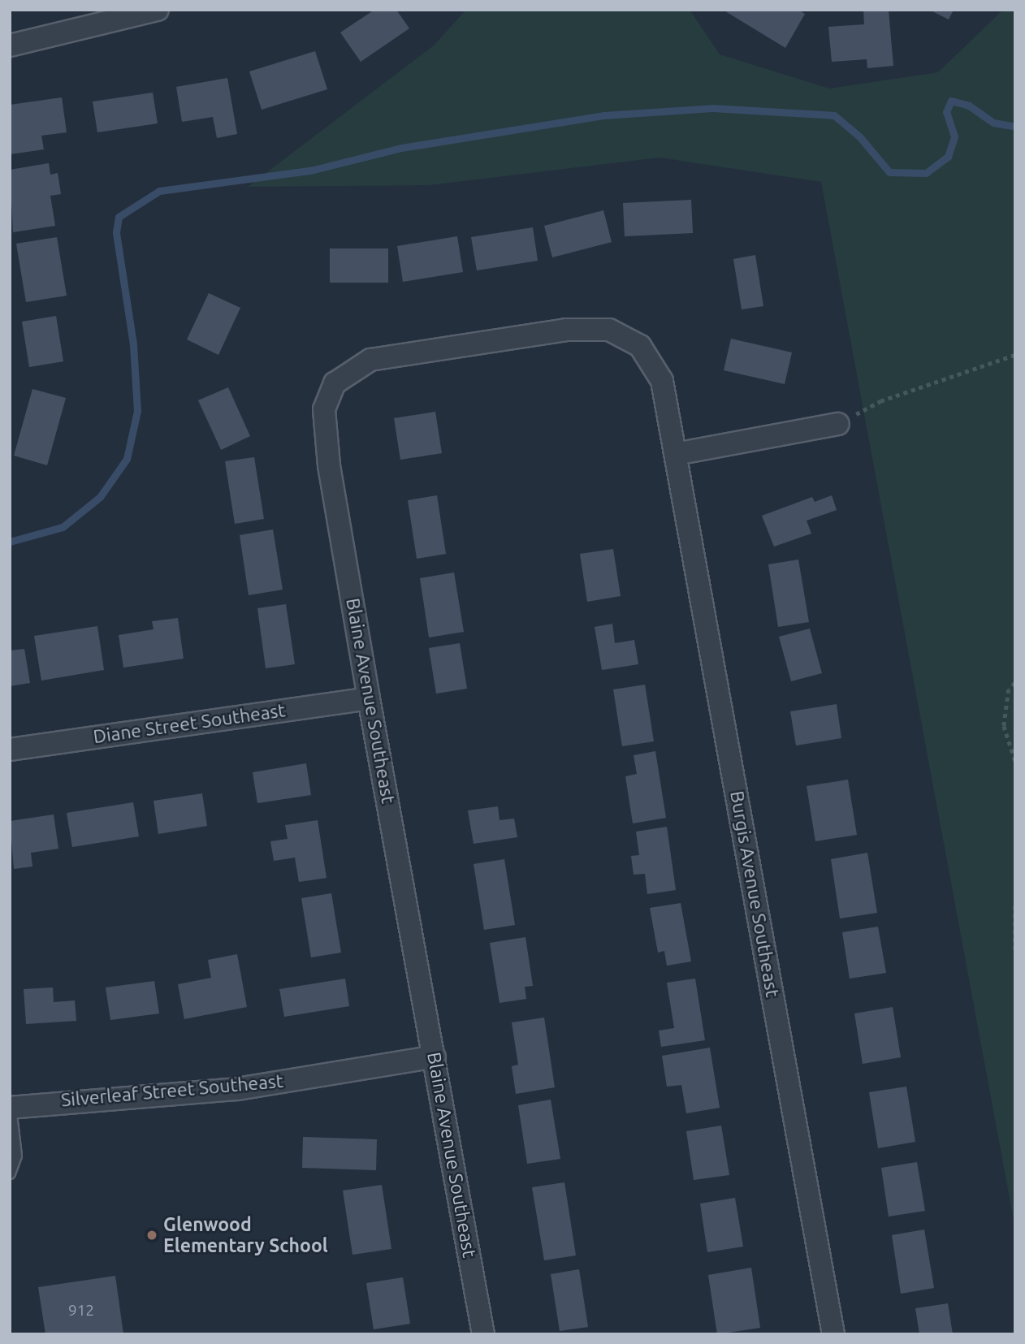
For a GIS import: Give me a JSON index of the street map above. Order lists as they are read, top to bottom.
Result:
{
  "streets": {
    "street": [
      "Blaine Avenue Southeast",
      "Diane Street Southeast",
      "Burgis Avenue Southeast",
      "Silverleaf Street Southeast"
    ]
  },
  "crossings": [
    ["Blaine Avenue Southeast", "Diane Street Southeast"],
    ["Blaine Avenue Southeast", "Burgis Avenue Southeast"],
    ["Blaine Avenue Southeast", "Silverleaf Street Southeast"]
  ],
  "places": ["Glenwood Elementary School"],
  "house_numbers": ["912"]
}
